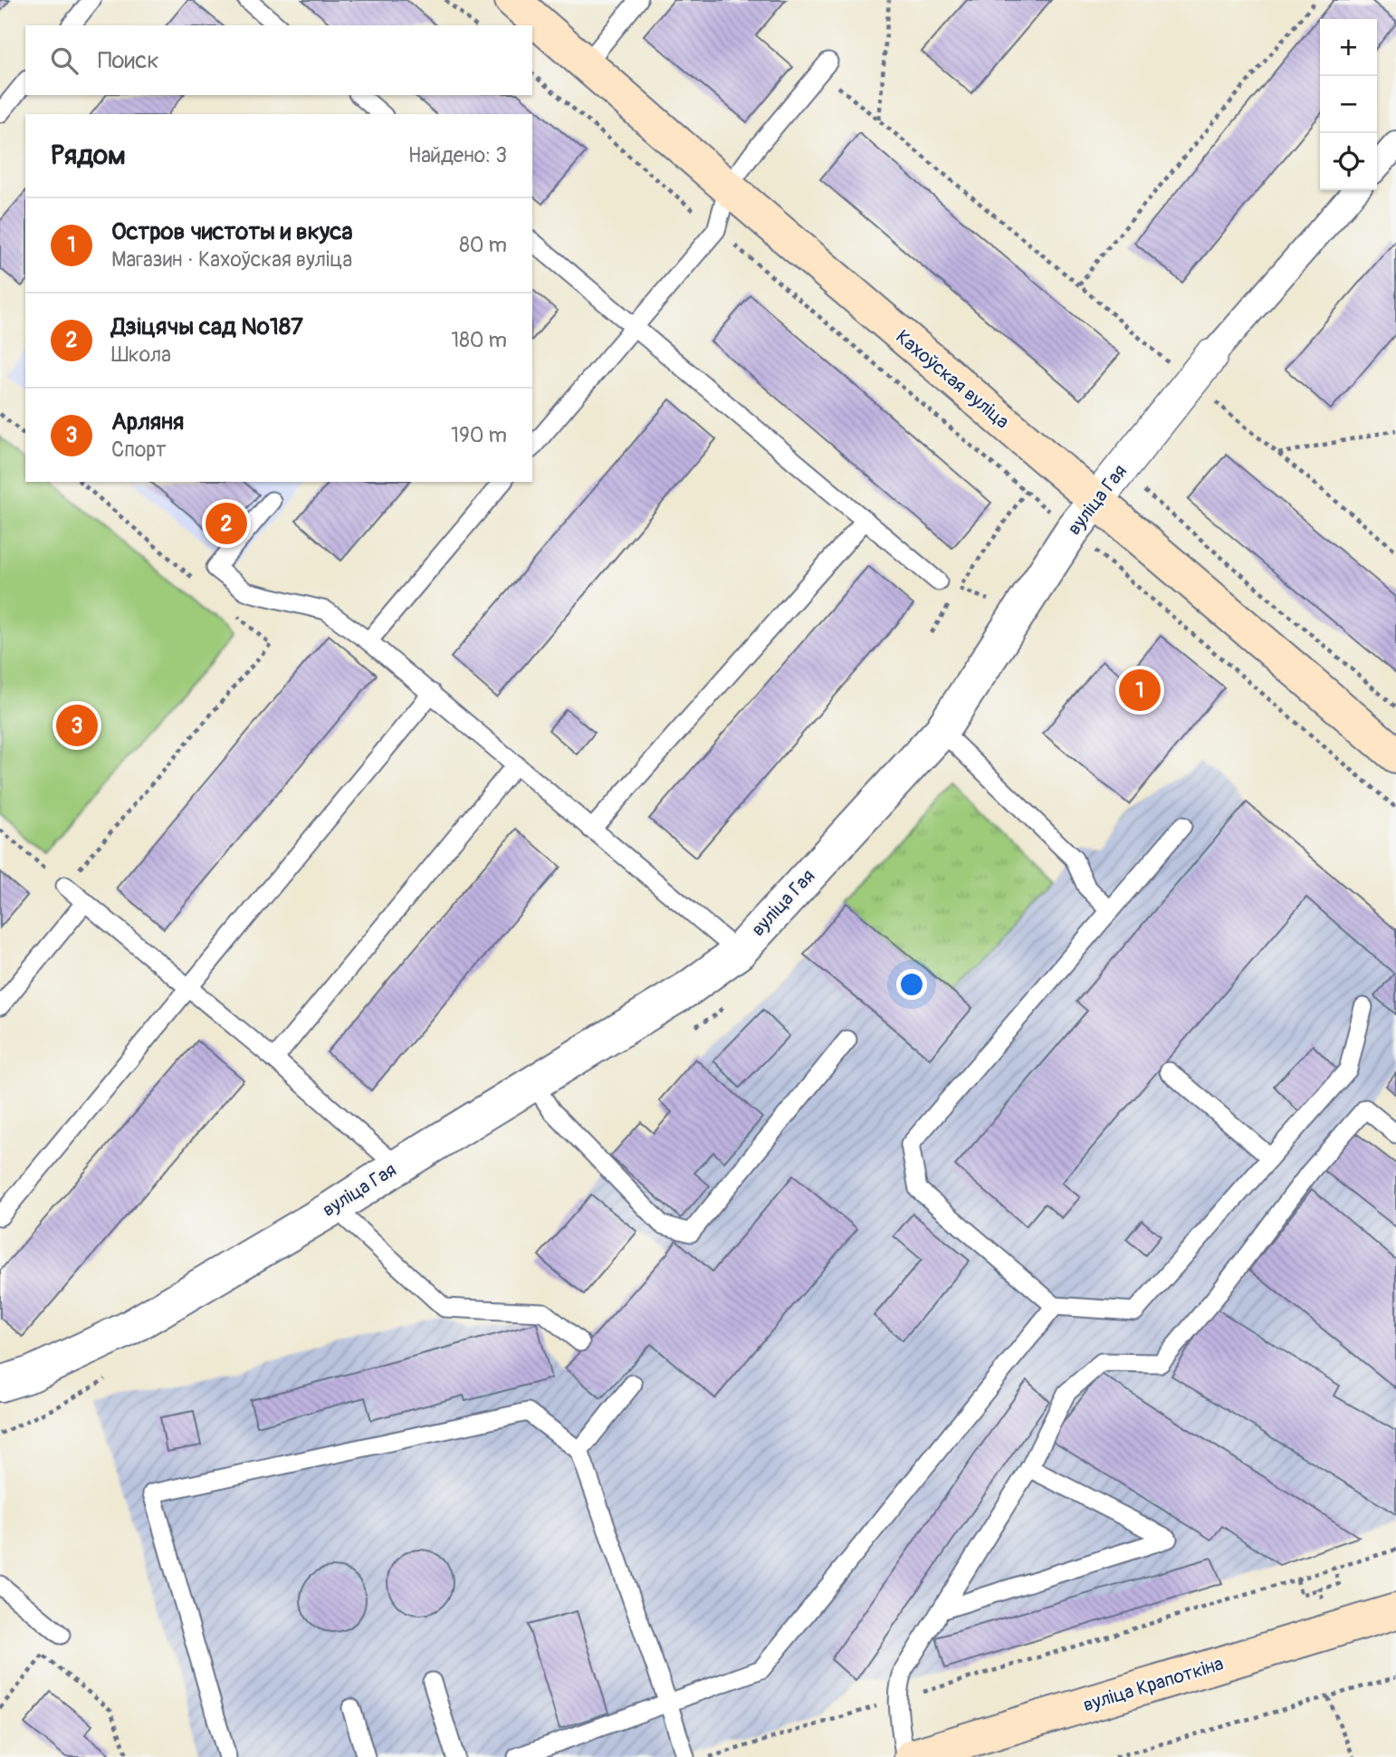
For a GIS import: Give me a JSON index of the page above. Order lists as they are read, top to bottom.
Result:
{
  "streets": {
    "main road": ["Кахоўская вуліца", "вуліца Крапоткіна"],
    "street": ["вуліца Гая"]
  },
  "crossings": [
    ["Кахоўская вуліца", "вуліца Гая"]
  ],
  "page": {
    "map_buttons": ["+", "−"],
    "search": "Поиск",
    "heading": ["Рядом", "Найдено: 3"],
    "list": [
      {
        "mark": "1",
        "name": "Остров чистоты и вкуса",
        "note": "Магазин · Кахоўская вуліца",
        "value": "80 m"
      },
      {
        "mark": "2",
        "name": "Дзіцячы сад №187",
        "note": "Школа",
        "value": "180 m"
      },
      {
        "mark": "3",
        "name": "Арляня",
        "note": "Спорт",
        "value": "190 m"
      }
    ],
    "pins": ["2", "1", "3"]
  }
}
